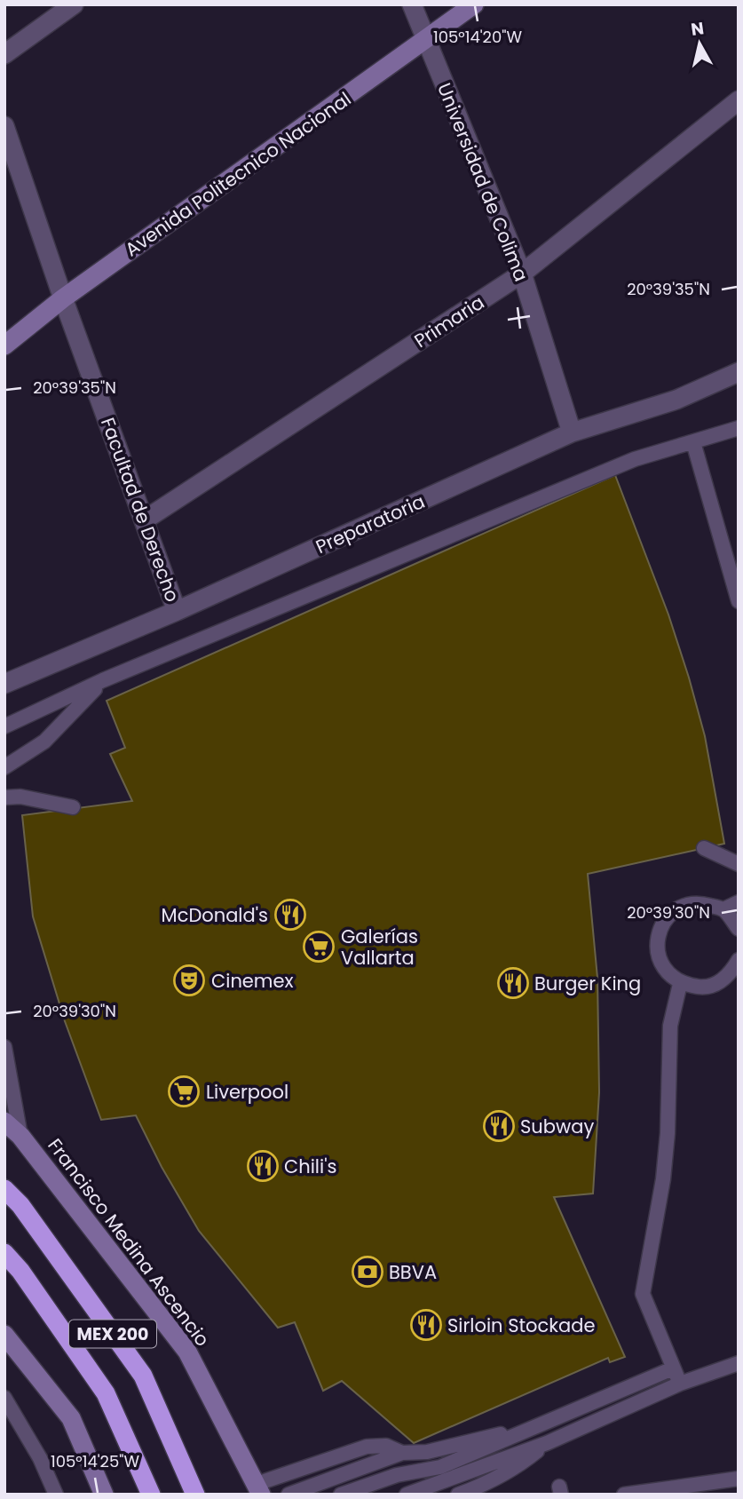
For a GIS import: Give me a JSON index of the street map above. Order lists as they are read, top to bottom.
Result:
{
  "streets": {
    "highway": ["MEX 200"],
    "main road": ["Avenida Politecnico Nacional", "Francisco Medina Ascencio"],
    "street": [
      "Universidad de Colima",
      "Primaria",
      "Facultad de Derecho",
      "Preparatoria"
    ]
  },
  "crossings": [
    ["Avenida Politecnico Nacional", "Universidad de Colima"],
    ["Avenida Politecnico Nacional", "Facultad de Derecho"],
    ["Universidad de Colima", "Primaria"],
    ["Universidad de Colima", "Preparatoria"],
    ["Primaria", "Facultad de Derecho"],
    ["Facultad de Derecho", "Preparatoria"]
  ],
  "places": {
    "restaurant": [
      "McDonald's",
      "Burger King",
      "Subway",
      "Chili's",
      "Sirloin Stockade"
    ],
    "supermarket": ["Galerías Vallarta", "Liverpool"],
    "theatre": ["Cinemex"],
    "bank": ["BBVA"]
  },
  "north": "top",
  "coordinates": [
    "105°14'20\"W",
    "20°39'35\"N",
    "20°39'30\"N",
    "105°14'25\"W"
  ]
}
